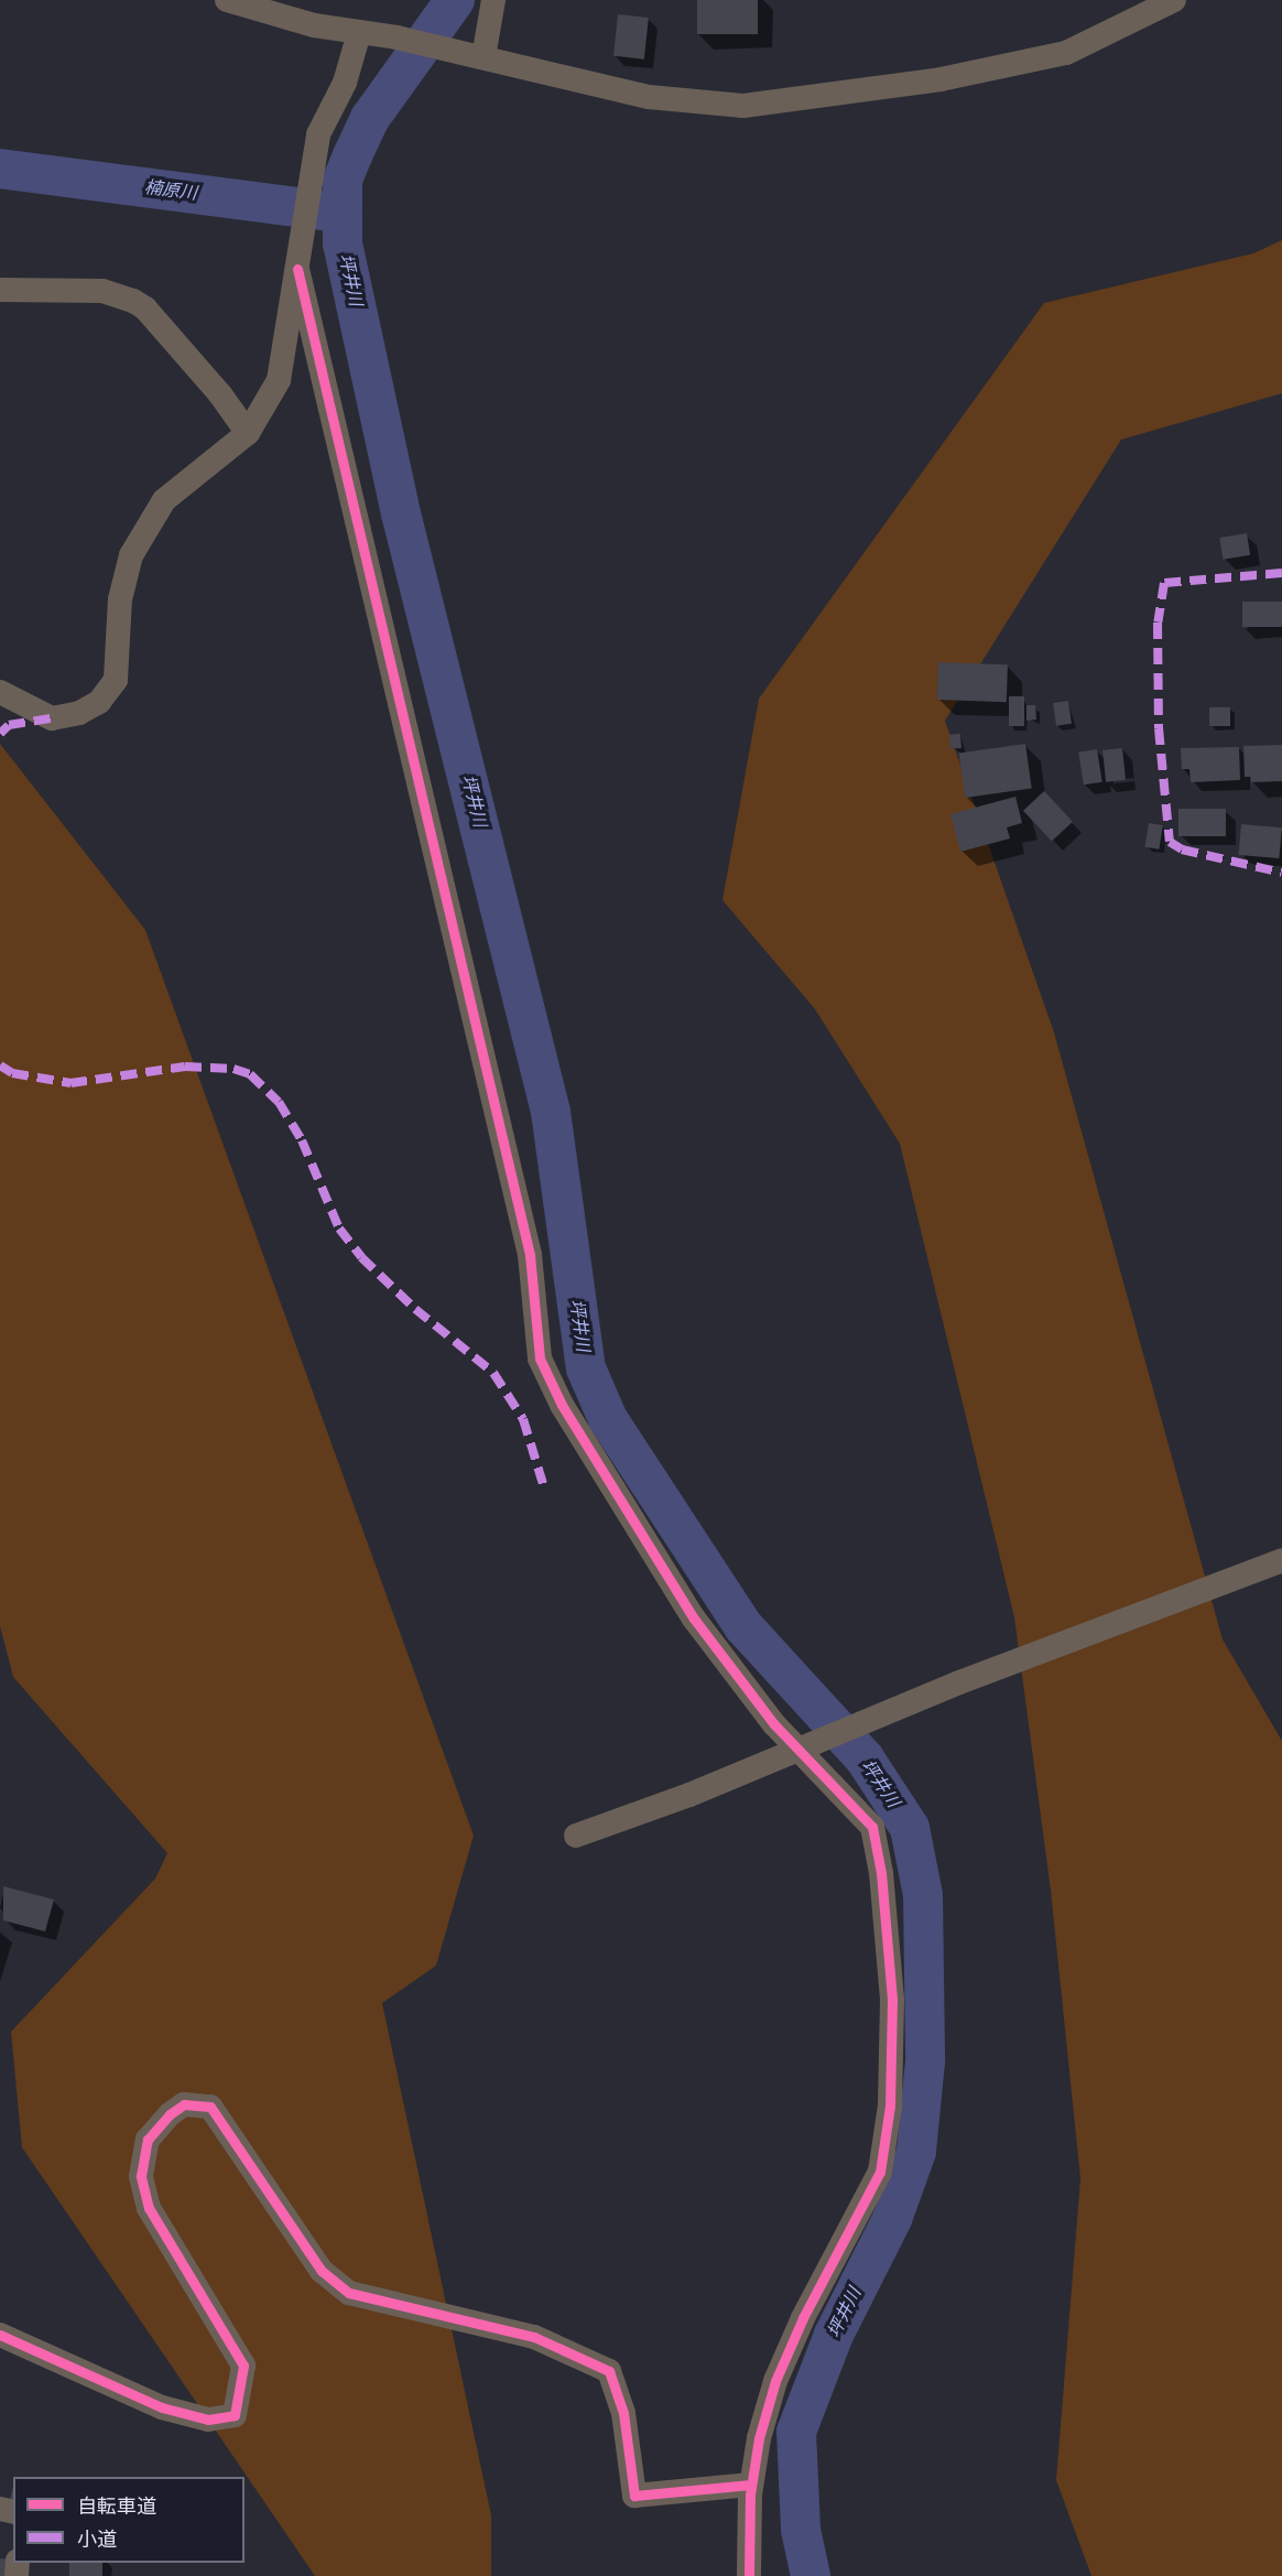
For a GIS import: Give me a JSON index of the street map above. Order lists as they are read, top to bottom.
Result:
{
  "water": ["楠原川", "坪井川"],
  "legend": ["自転車道", "小道"]
}
